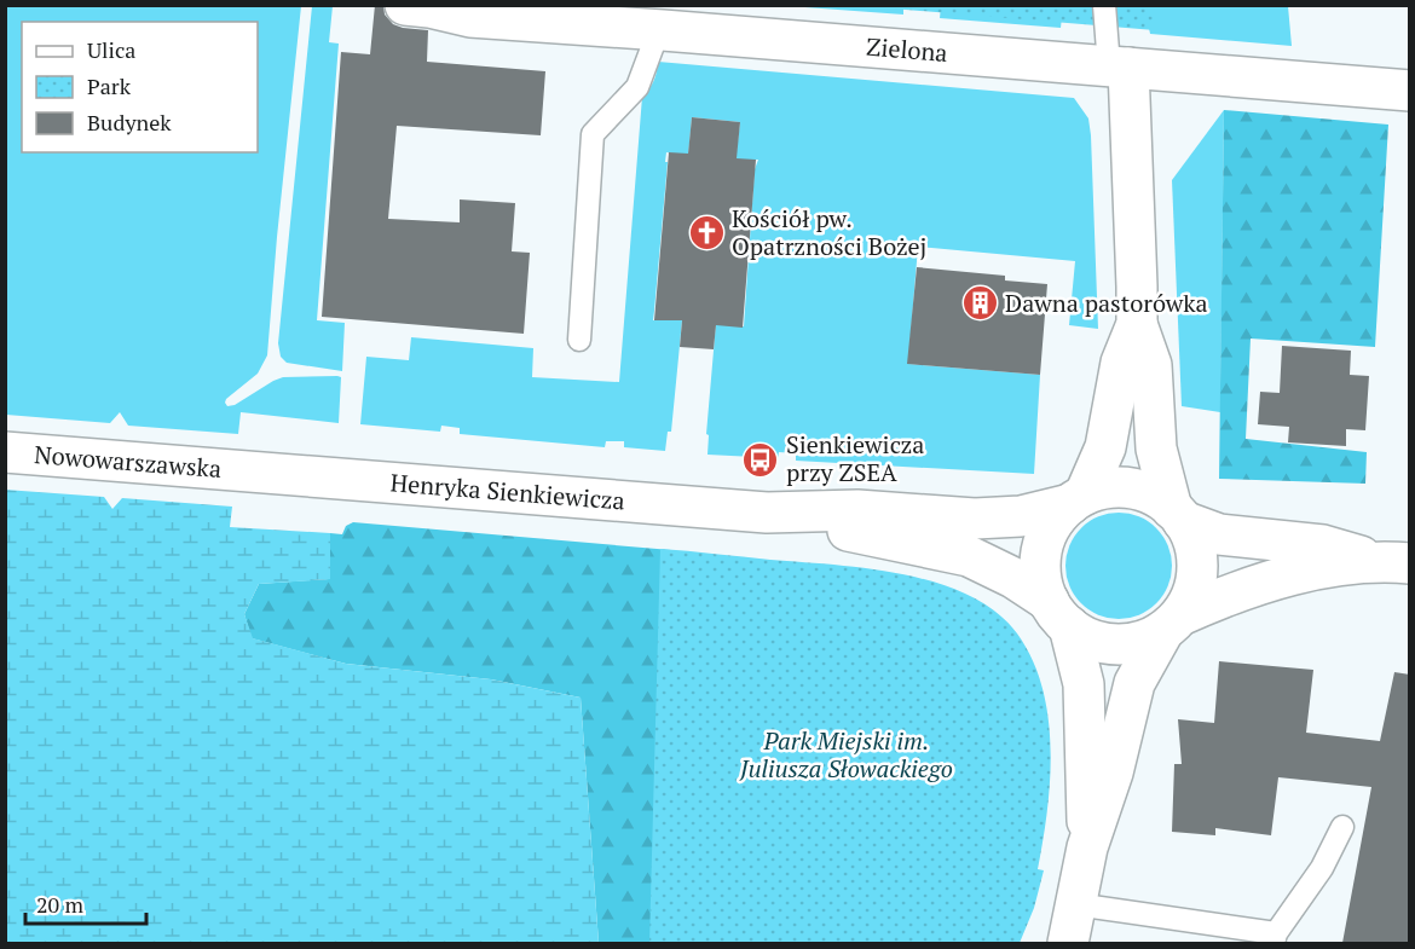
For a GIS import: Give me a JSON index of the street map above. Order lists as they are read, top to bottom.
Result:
{
  "streets": {
    "street": ["Zielona", "Nowowarszawska", "Henryka Sienkiewicza"]
  },
  "crossings": [
    ["Nowowarszawska", "Henryka Sienkiewicza"]
  ],
  "parks": ["Park Miejski im. Juliusza Słowackiego"],
  "places": {
    "church": ["Kościół pw. Opatrzności Bożej"],
    "building": ["Dawna pastorówka"],
    "bus stop": ["Sienkiewicza przy ZSEA"]
  },
  "legend": ["Ulica", "Park", "Budynek"],
  "scale_bar": "20 m"
}
